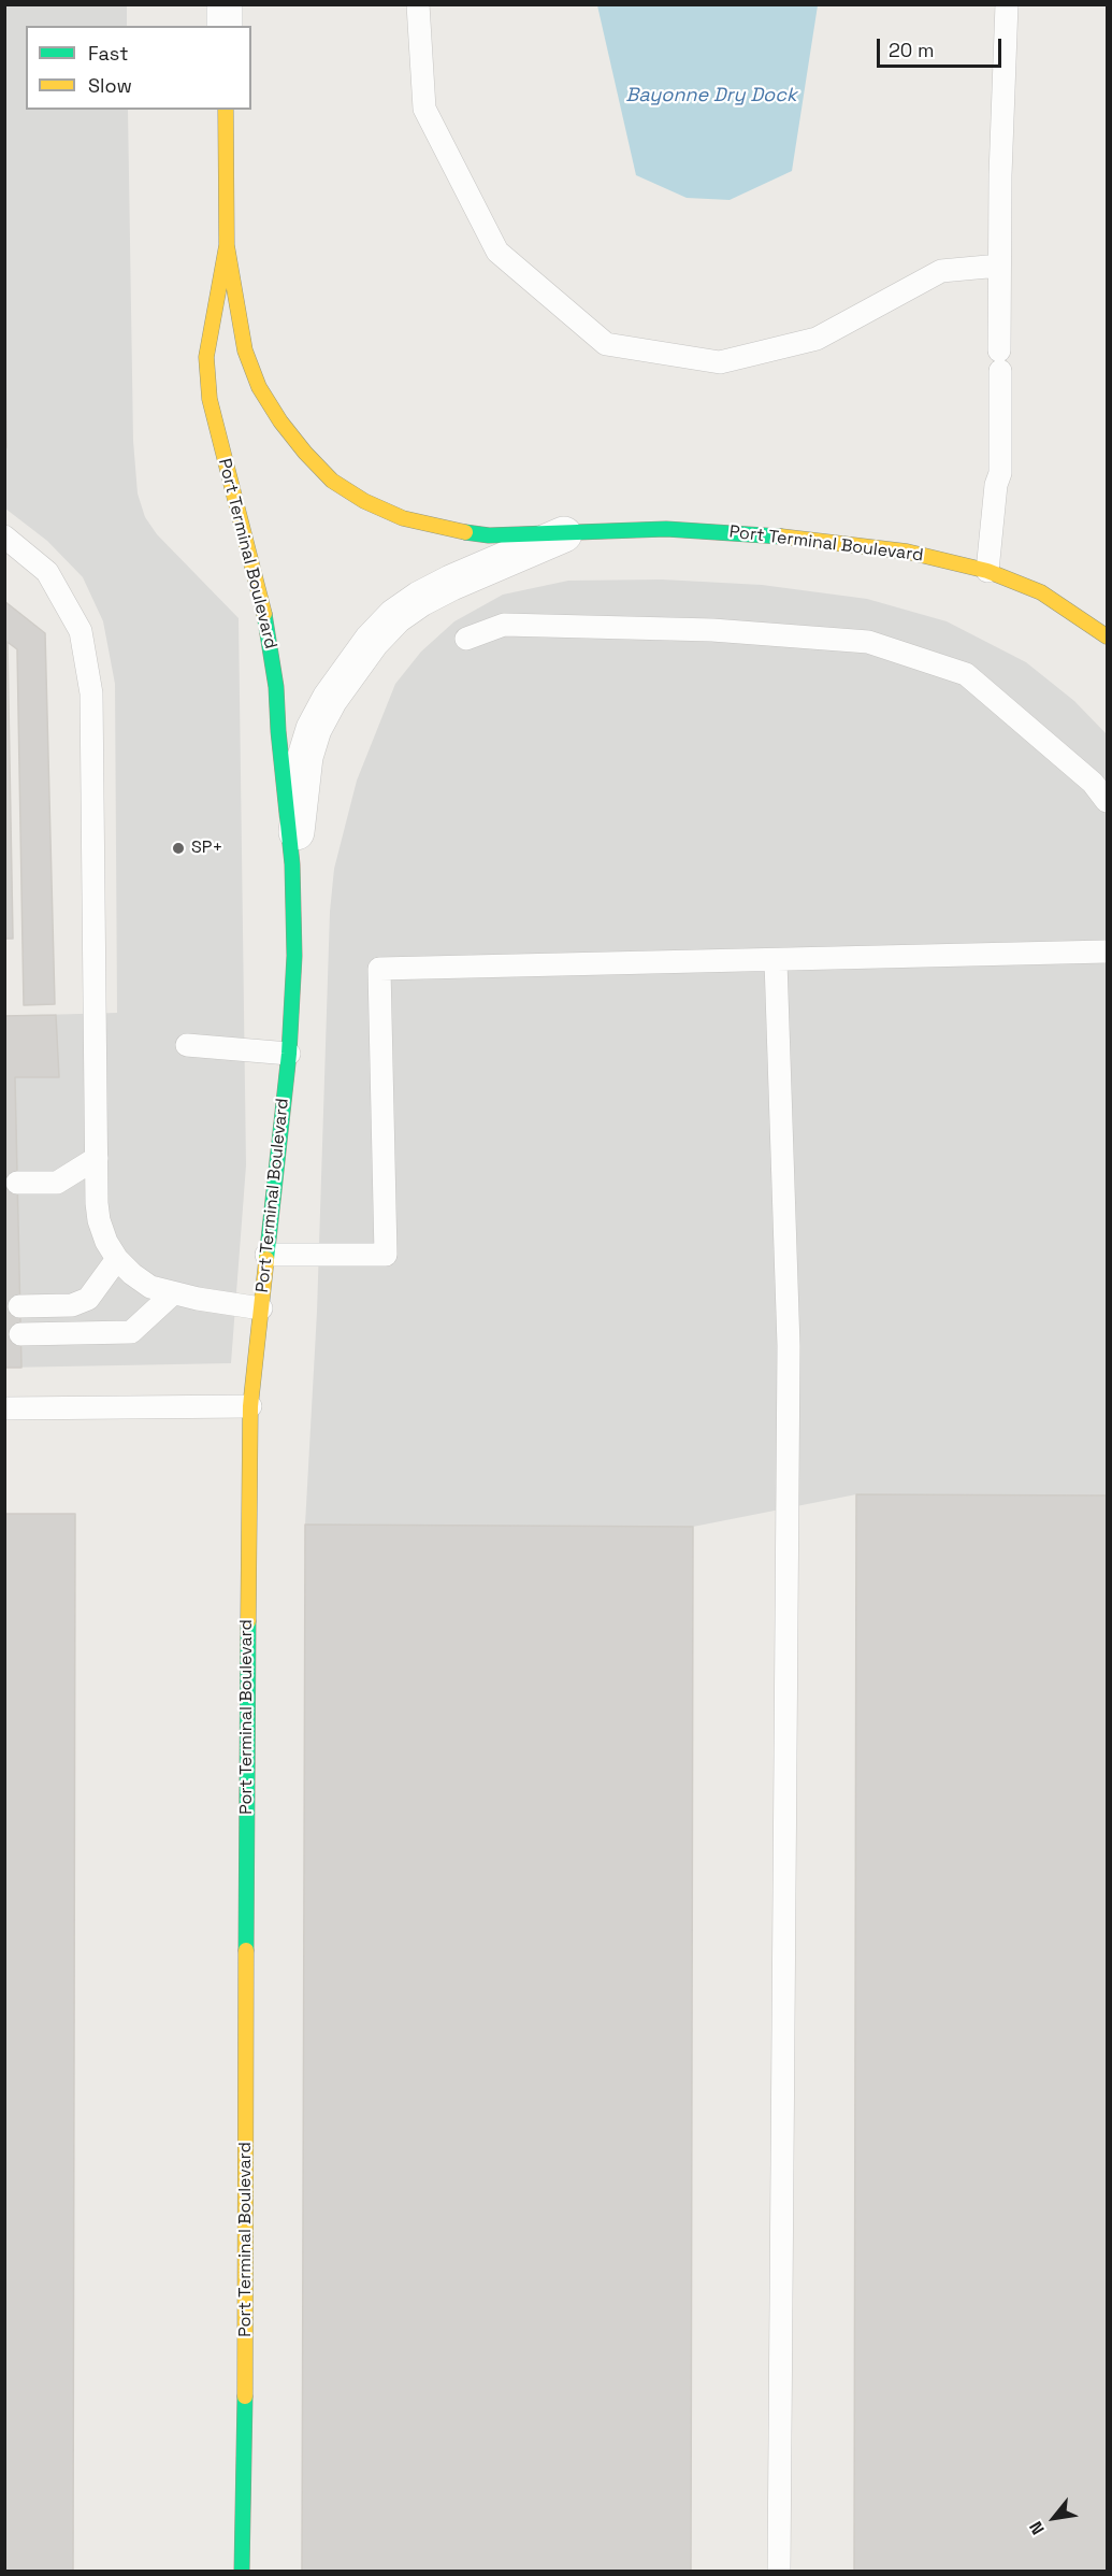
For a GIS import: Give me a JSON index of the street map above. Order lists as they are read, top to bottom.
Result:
{
  "streets": {
    "street": ["Port Terminal Boulevard"]
  },
  "water": ["Bayonne Dry Dock"],
  "places": ["SP+"],
  "legend": ["Fast", "Slow"],
  "scale_bar": "20 m",
  "north": "bottom left"
}
